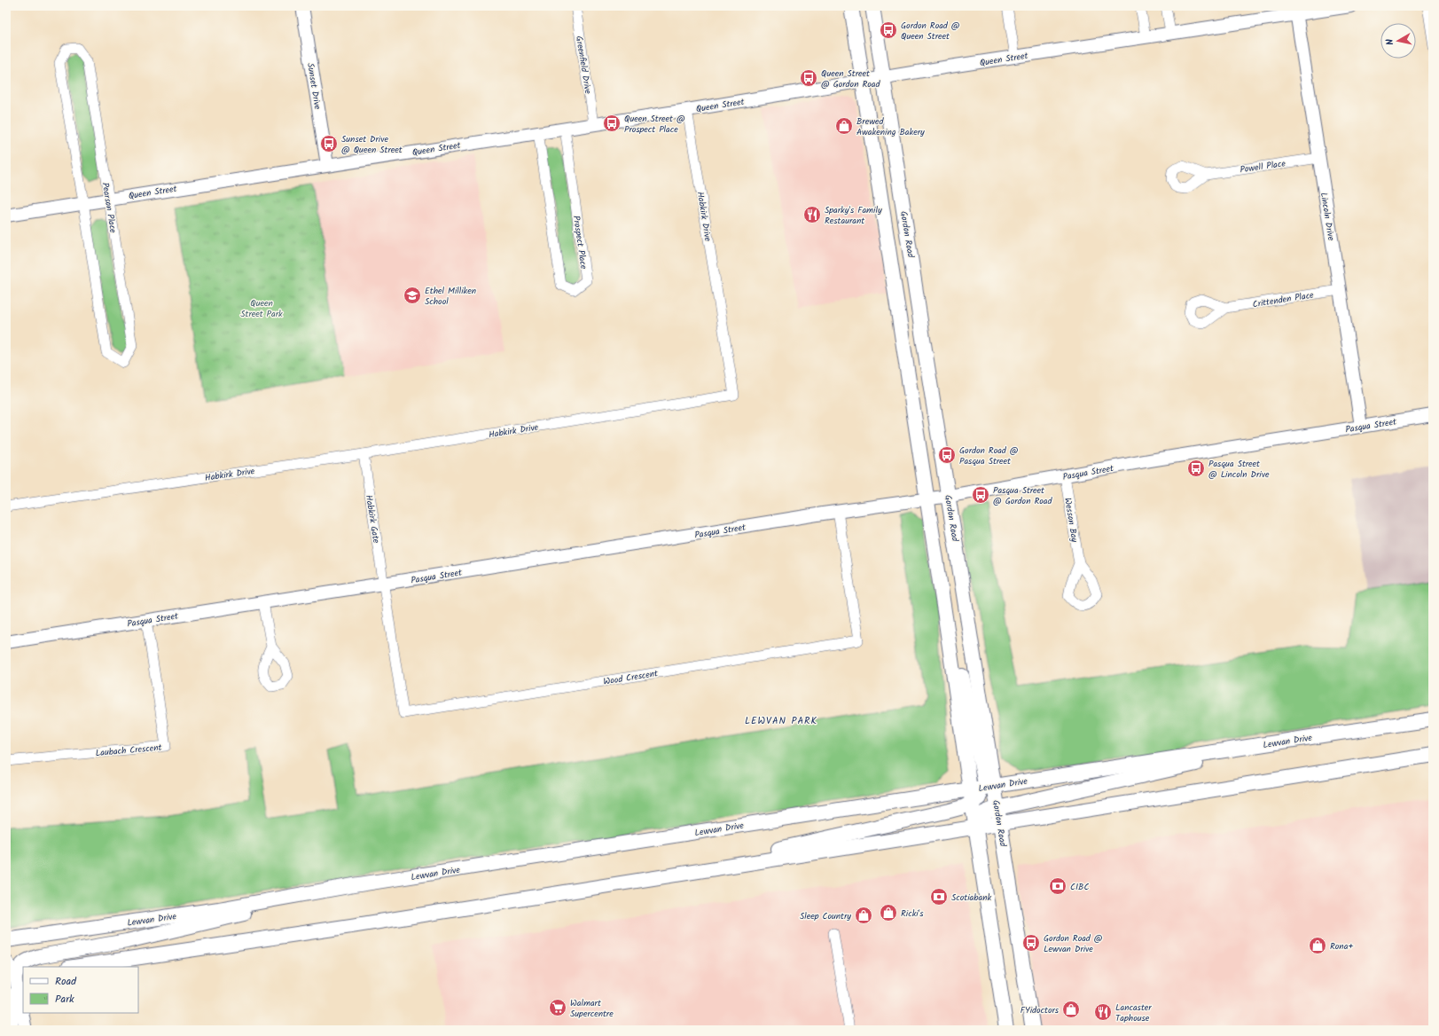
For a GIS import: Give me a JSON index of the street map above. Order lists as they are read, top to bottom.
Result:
{
  "streets": {
    "main road": ["Gordon Road", "Lewvan Drive"],
    "street": [
      "Queen Street",
      "Greenfield Drive",
      "Sunset Drive",
      "Powell Place",
      "Pearson Place",
      "Habkirk Drive",
      "Lincoln Drive",
      "Prospect Place",
      "Crittenden Place",
      "Pasqua Street",
      "Habkirk Gate",
      "Wesson Bay",
      "Wood Crescent",
      "Laubach Crescent"
    ]
  },
  "crossings": [
    ["Queen Street", "Greenfield Drive"],
    ["Queen Street", "Sunset Drive"],
    ["Queen Street", "Pearson Place"],
    ["Queen Street", "Habkirk Drive"],
    ["Queen Street", "Lincoln Drive"],
    ["Queen Street", "Gordon Road"],
    ["Queen Street", "Prospect Place"],
    ["Powell Place", "Lincoln Drive"],
    ["Habkirk Drive", "Habkirk Gate"],
    ["Lincoln Drive", "Crittenden Place"],
    ["Lincoln Drive", "Pasqua Street"],
    ["Gordon Road", "Pasqua Street"],
    ["Gordon Road", "Lewvan Drive"],
    ["Pasqua Street", "Habkirk Gate"],
    ["Pasqua Street", "Wesson Bay"],
    ["Pasqua Street", "Wood Crescent"],
    ["Pasqua Street", "Laubach Crescent"],
    ["Habkirk Gate", "Wood Crescent"]
  ],
  "districts": ["LEWVAN PARK"],
  "parks": ["Queen Street Park"],
  "places": {
    "bus stop": [
      "Gordon Road @ Queen Street",
      "Queen Street @ Gordon Road",
      "Queen Street @ Prospect Place",
      "Sunset Drive @ Queen Street",
      "Gordon Road @ Pasqua Street",
      "Pasqua Street @ Lincoln Drive",
      "Pasqua Street @ Gordon Road",
      "Gordon Road @ Lewvan Drive"
    ],
    "shop": [
      "Brewed Awakening Bakery",
      "Ricki's",
      "Sleep Country",
      "Rona+",
      "FYidoctors"
    ],
    "restaurant": ["Sparky's Family Restaurant", "Lancaster Taphouse"],
    "school or university": ["Ethel Milliken School"],
    "bank": ["CIBC", "Scotiabank"],
    "supermarket": ["Walmart Supercentre"]
  },
  "legend": ["Road", "Park"],
  "north": "left"
}
